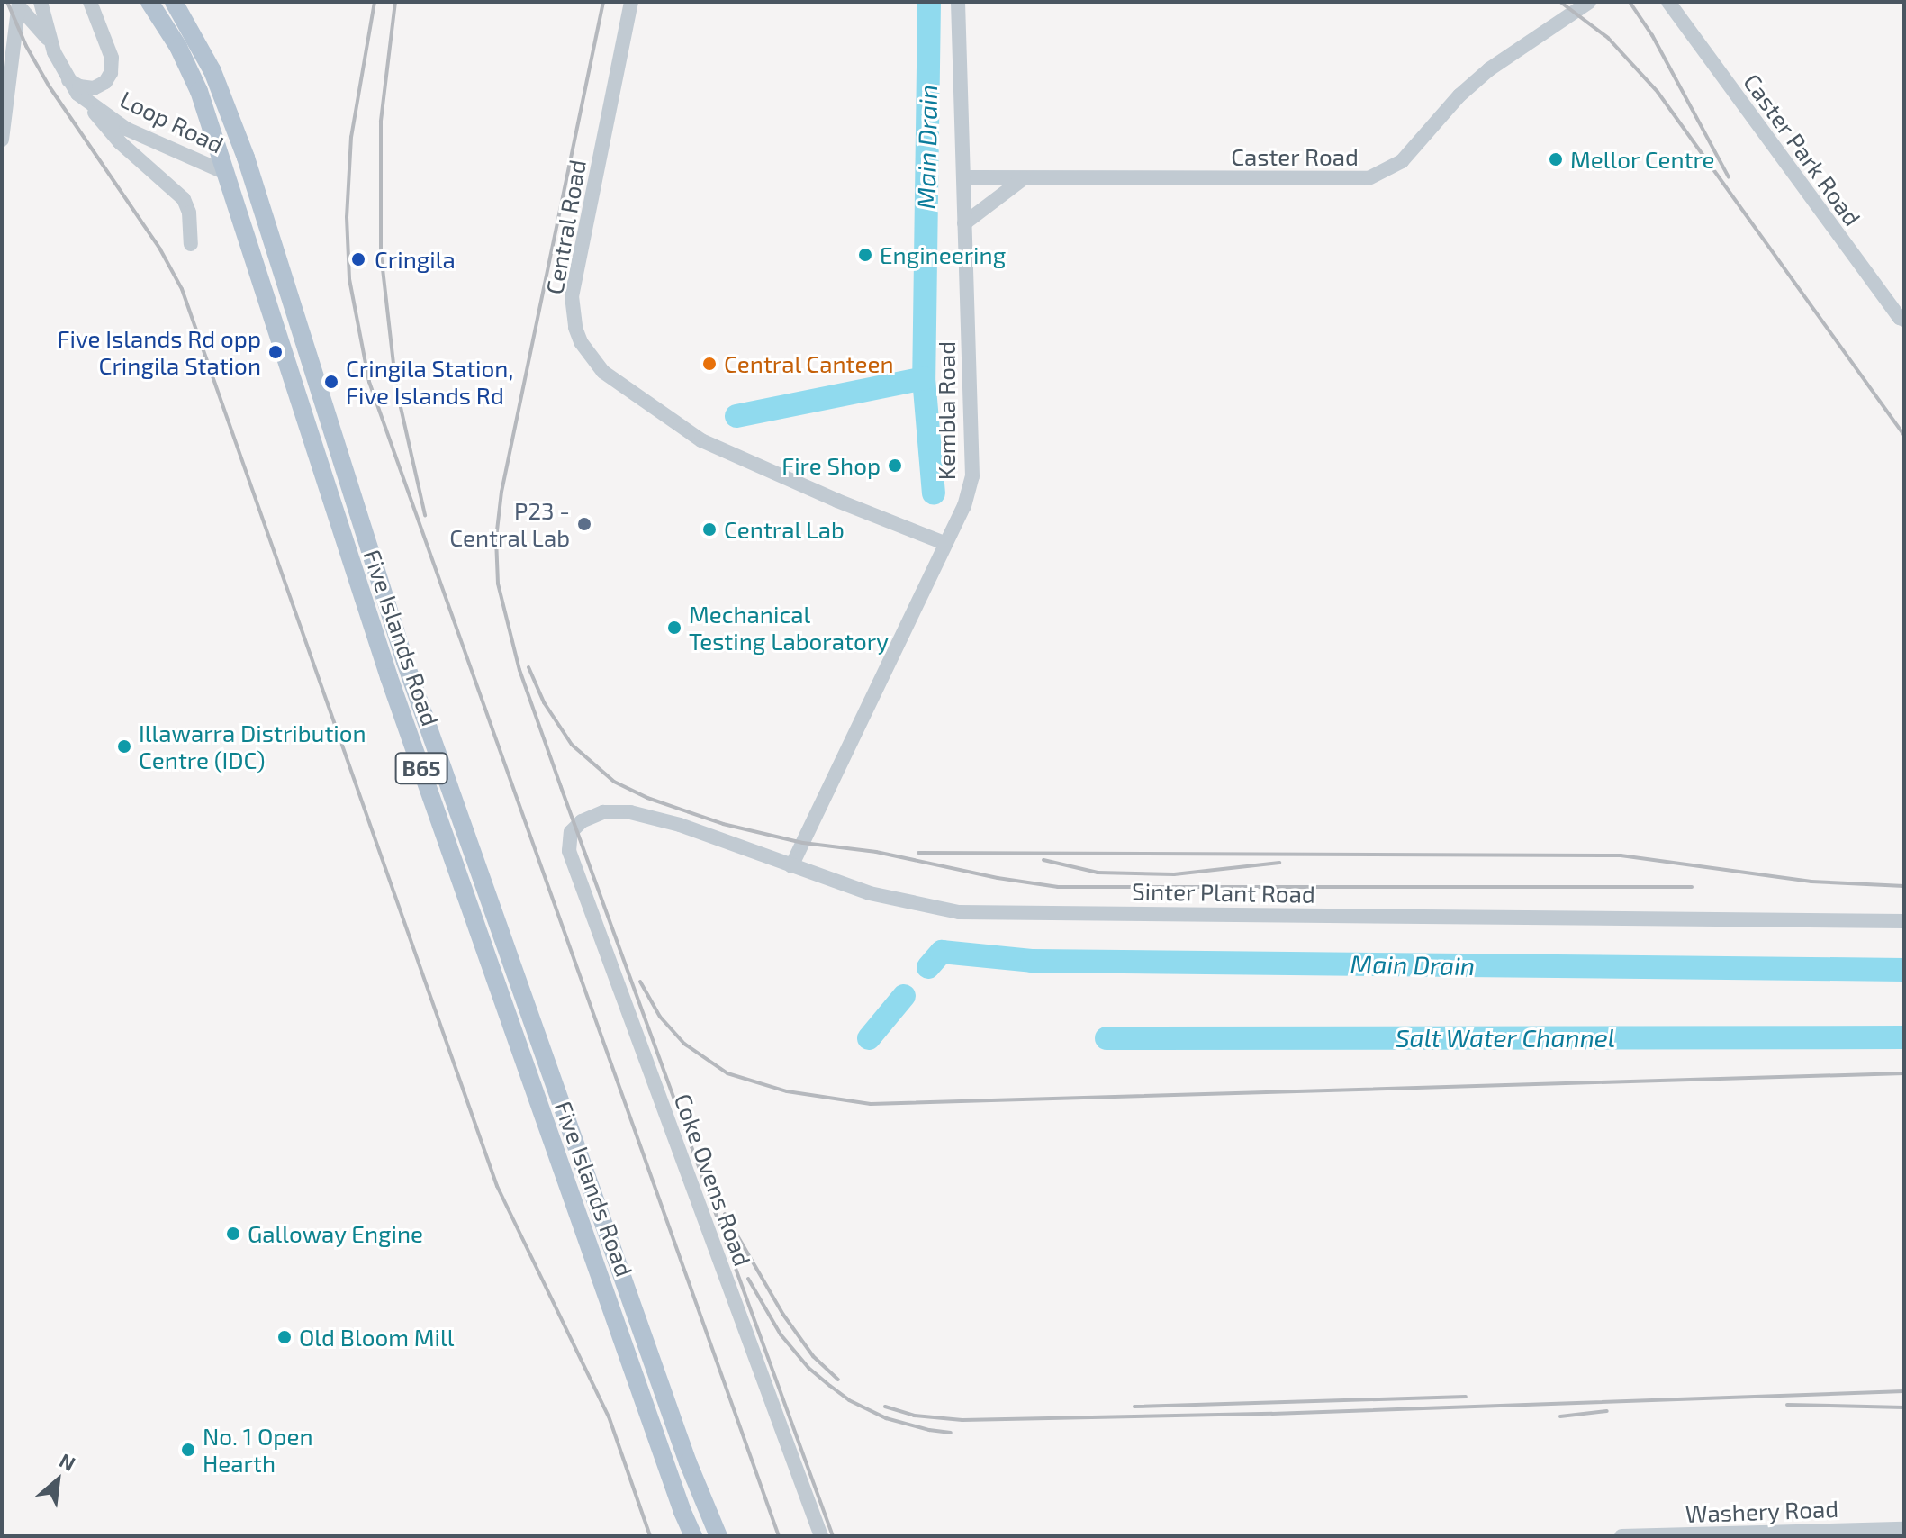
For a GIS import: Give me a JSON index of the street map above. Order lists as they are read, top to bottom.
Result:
{
  "streets": {
    "main road": ["Five Islands Road", "B65"],
    "street": [
      "Loop Road",
      "Caster Park Road",
      "Caster Road",
      "Central Road",
      "Kembla Road",
      "Sinter Plant Road",
      "Coke Ovens Road",
      "Washery Road"
    ]
  },
  "crossings": [
    ["Loop Road", "Five Islands Road"],
    ["Caster Road", "Kembla Road"],
    ["Central Road", "Kembla Road"],
    ["Kembla Road", "Sinter Plant Road"],
    ["Sinter Plant Road", "Coke Ovens Road"]
  ],
  "water": ["Main Drain", "Salt Water Channel"],
  "places": [
    "Mellor Centre",
    "Engineering",
    "Cringila",
    "Five Islands Rd opp Cringila Station",
    "Central Canteen",
    "Cringila Station, Five Islands Rd",
    "Fire Shop",
    "P23 - Central Lab",
    "Central Lab",
    "Mechanical Testing Laboratory",
    "Illawarra Distribution Centre (IDC)",
    "Galloway Engine",
    "Old Bloom Mill",
    "No. 1 Open Hearth"
  ],
  "north": "top right"
}
